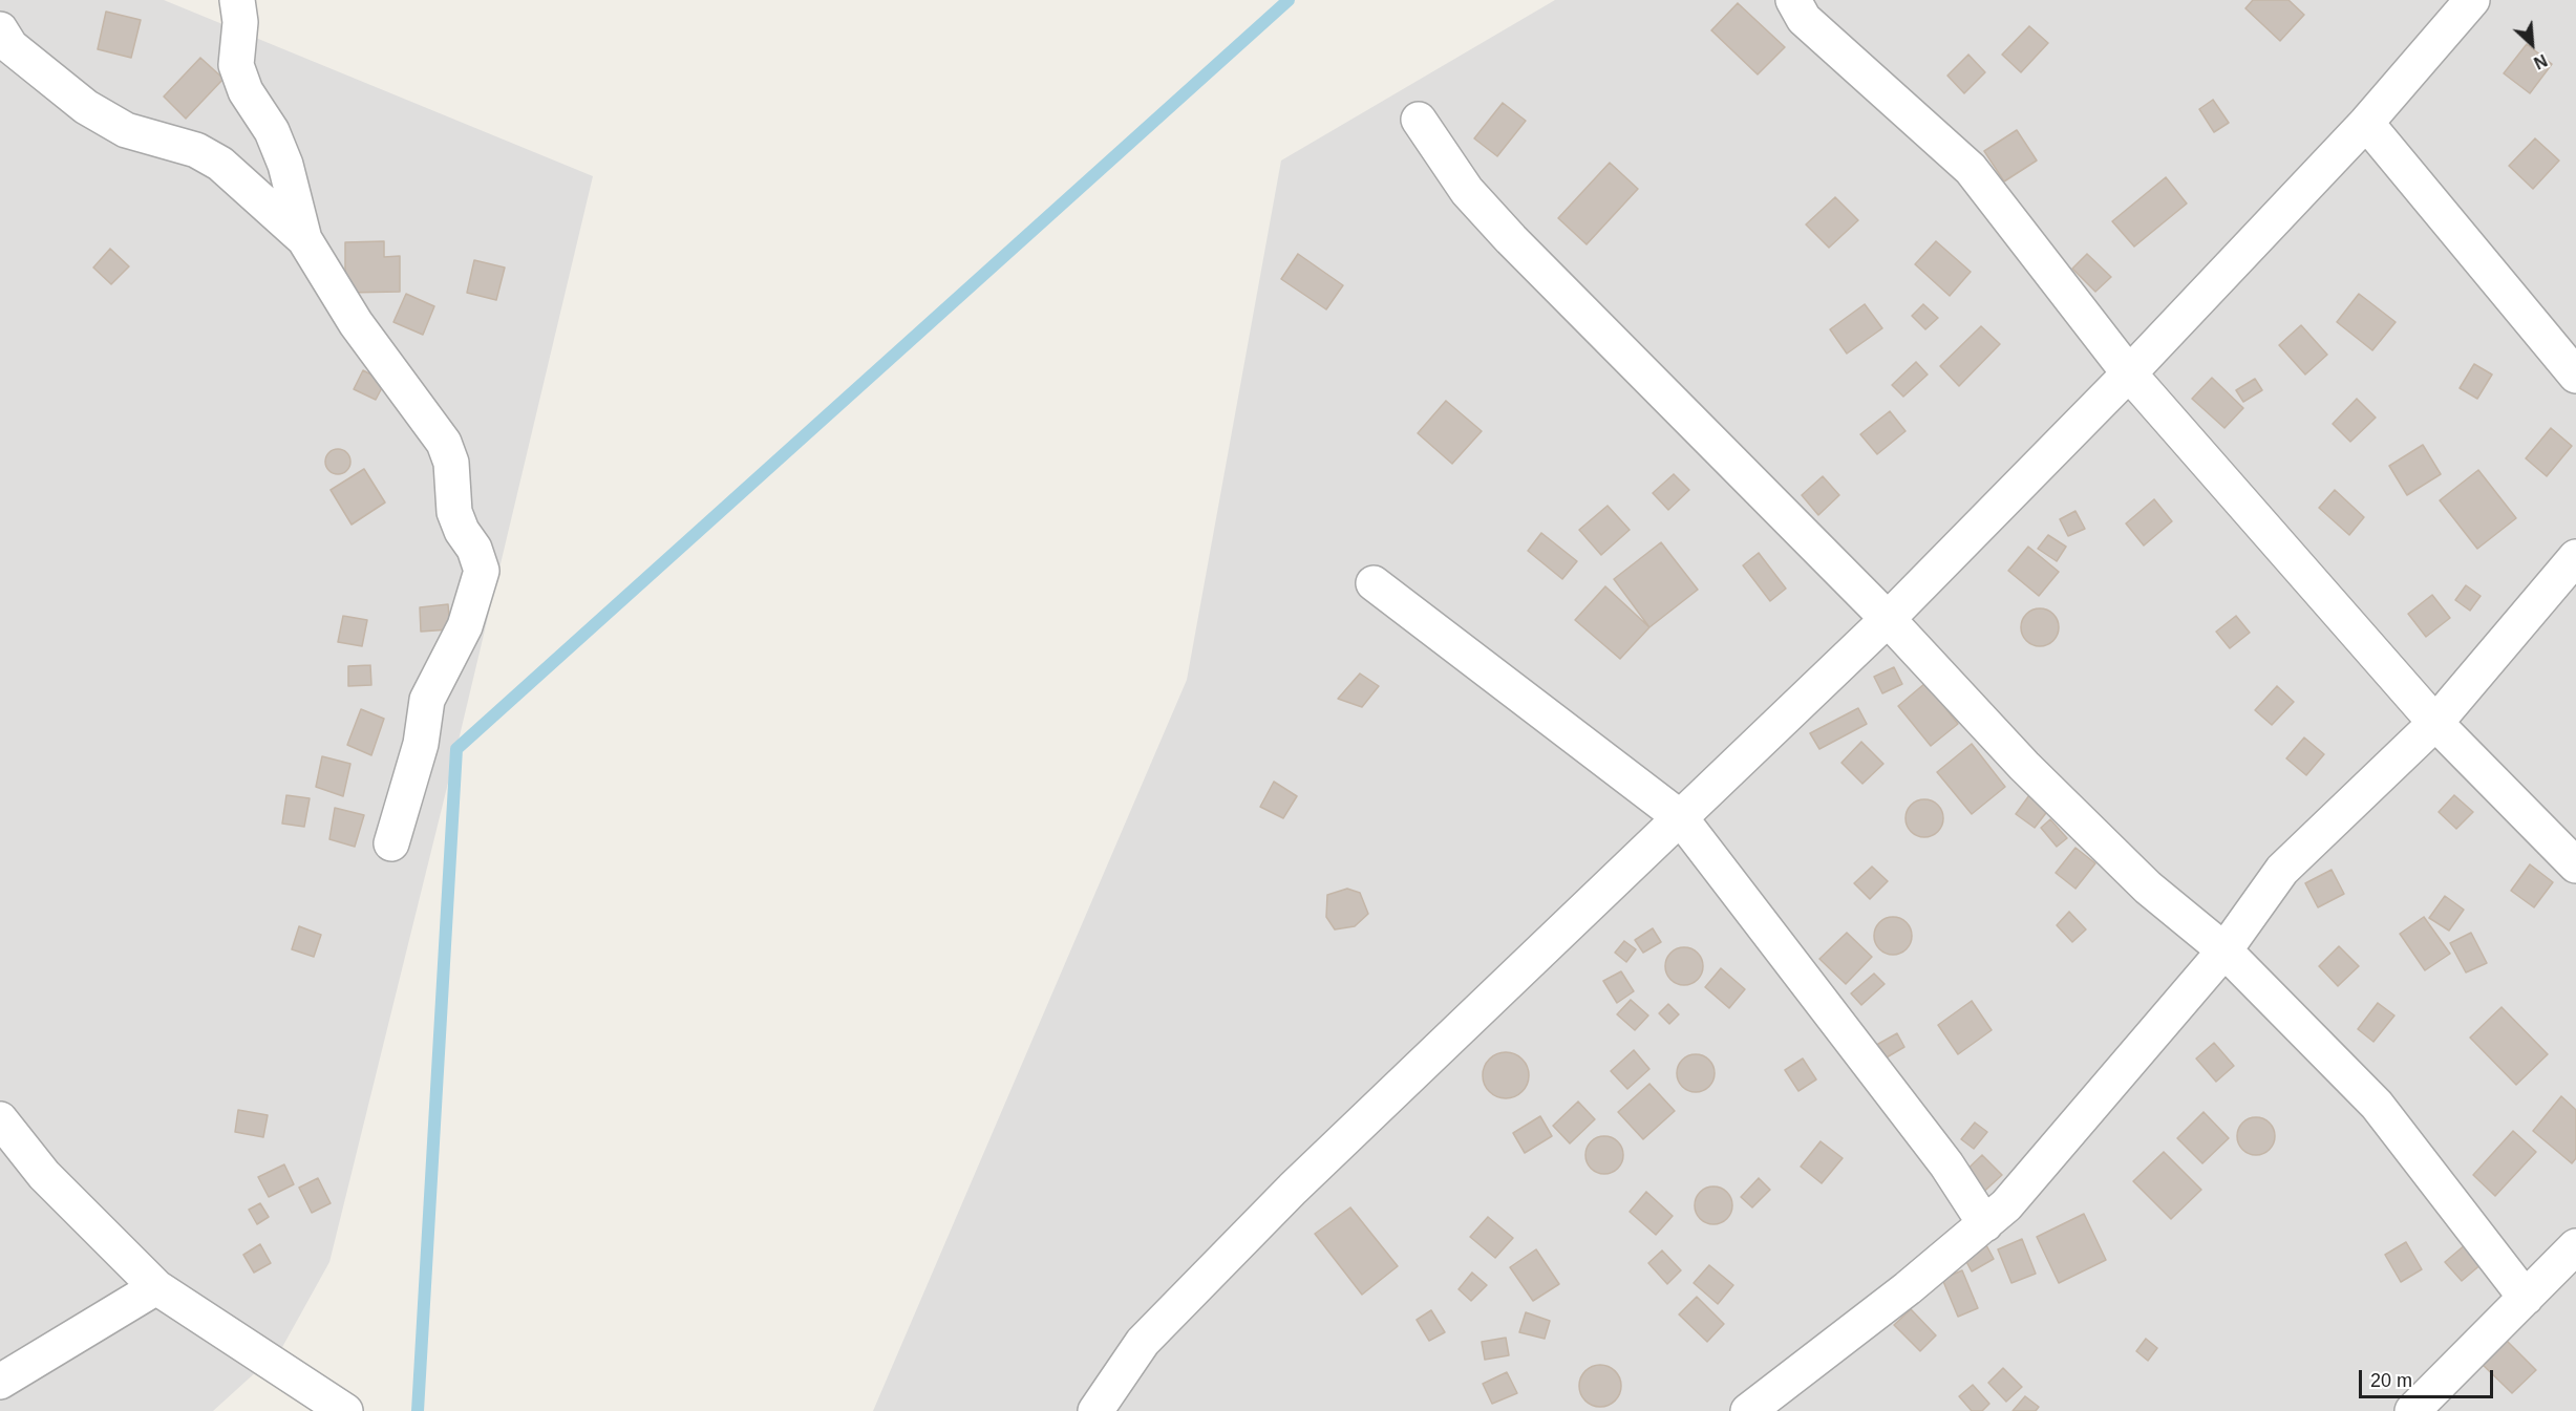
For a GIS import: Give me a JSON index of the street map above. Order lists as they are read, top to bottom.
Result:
{
  "scale_bar": "20 m",
  "north": "bottom right"
}
